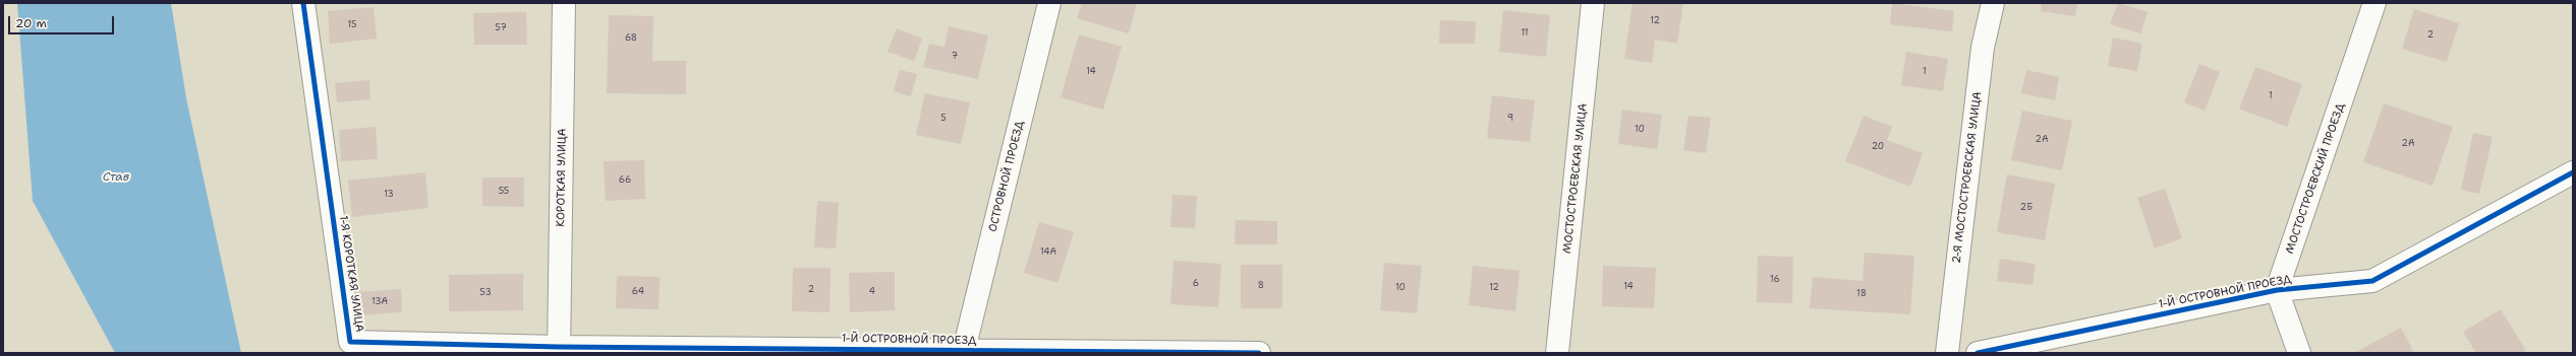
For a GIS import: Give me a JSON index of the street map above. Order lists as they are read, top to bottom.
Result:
{
  "streets": {
    "street": [
      "ОСТРОВНОЙ ПРОЕЗД",
      "КОРОТКАЯ УЛИЦА",
      "2-Я МОСТОСТРОЕВСКАЯ УЛИЦА",
      "МОСТОСТРОЕВСКАЯ УЛИЦА",
      "МОСТОСТРОЕВСКИЙ ПРОЕЗД",
      "1-Я КОРОТКАЯ УЛИЦА",
      "1-Й ОСТРОВНОЙ ПРОЕЗД"
    ]
  },
  "crossings": [
    ["ОСТРОВНОЙ ПРОЕЗД", "1-Й ОСТРОВНОЙ ПРОЕЗД"],
    ["КОРОТКАЯ УЛИЦА", "1-Я КОРОТКАЯ УЛИЦА"],
    ["КОРОТКАЯ УЛИЦА", "1-Й ОСТРОВНОЙ ПРОЕЗД"],
    ["МОСТОСТРОЕВСКИЙ ПРОЕЗД", "1-Й ОСТРОВНОЙ ПРОЕЗД"],
    ["1-Я КОРОТКАЯ УЛИЦА", "1-Й ОСТРОВНОЙ ПРОЕЗД"]
  ],
  "water": ["Став"],
  "house_numbers": [
    "12",
    "15",
    "57",
    "11",
    "2",
    "68",
    "7",
    "14",
    "1",
    "1",
    "5",
    "9",
    "10",
    "2А",
    "2А",
    "20",
    "66",
    "55",
    "13",
    "2Б",
    "14А",
    "16",
    "6",
    "8",
    "14",
    "10",
    "12",
    "2",
    "64",
    "4",
    "53",
    "18",
    "13А"
  ],
  "scale_bar": "20 m"
}
